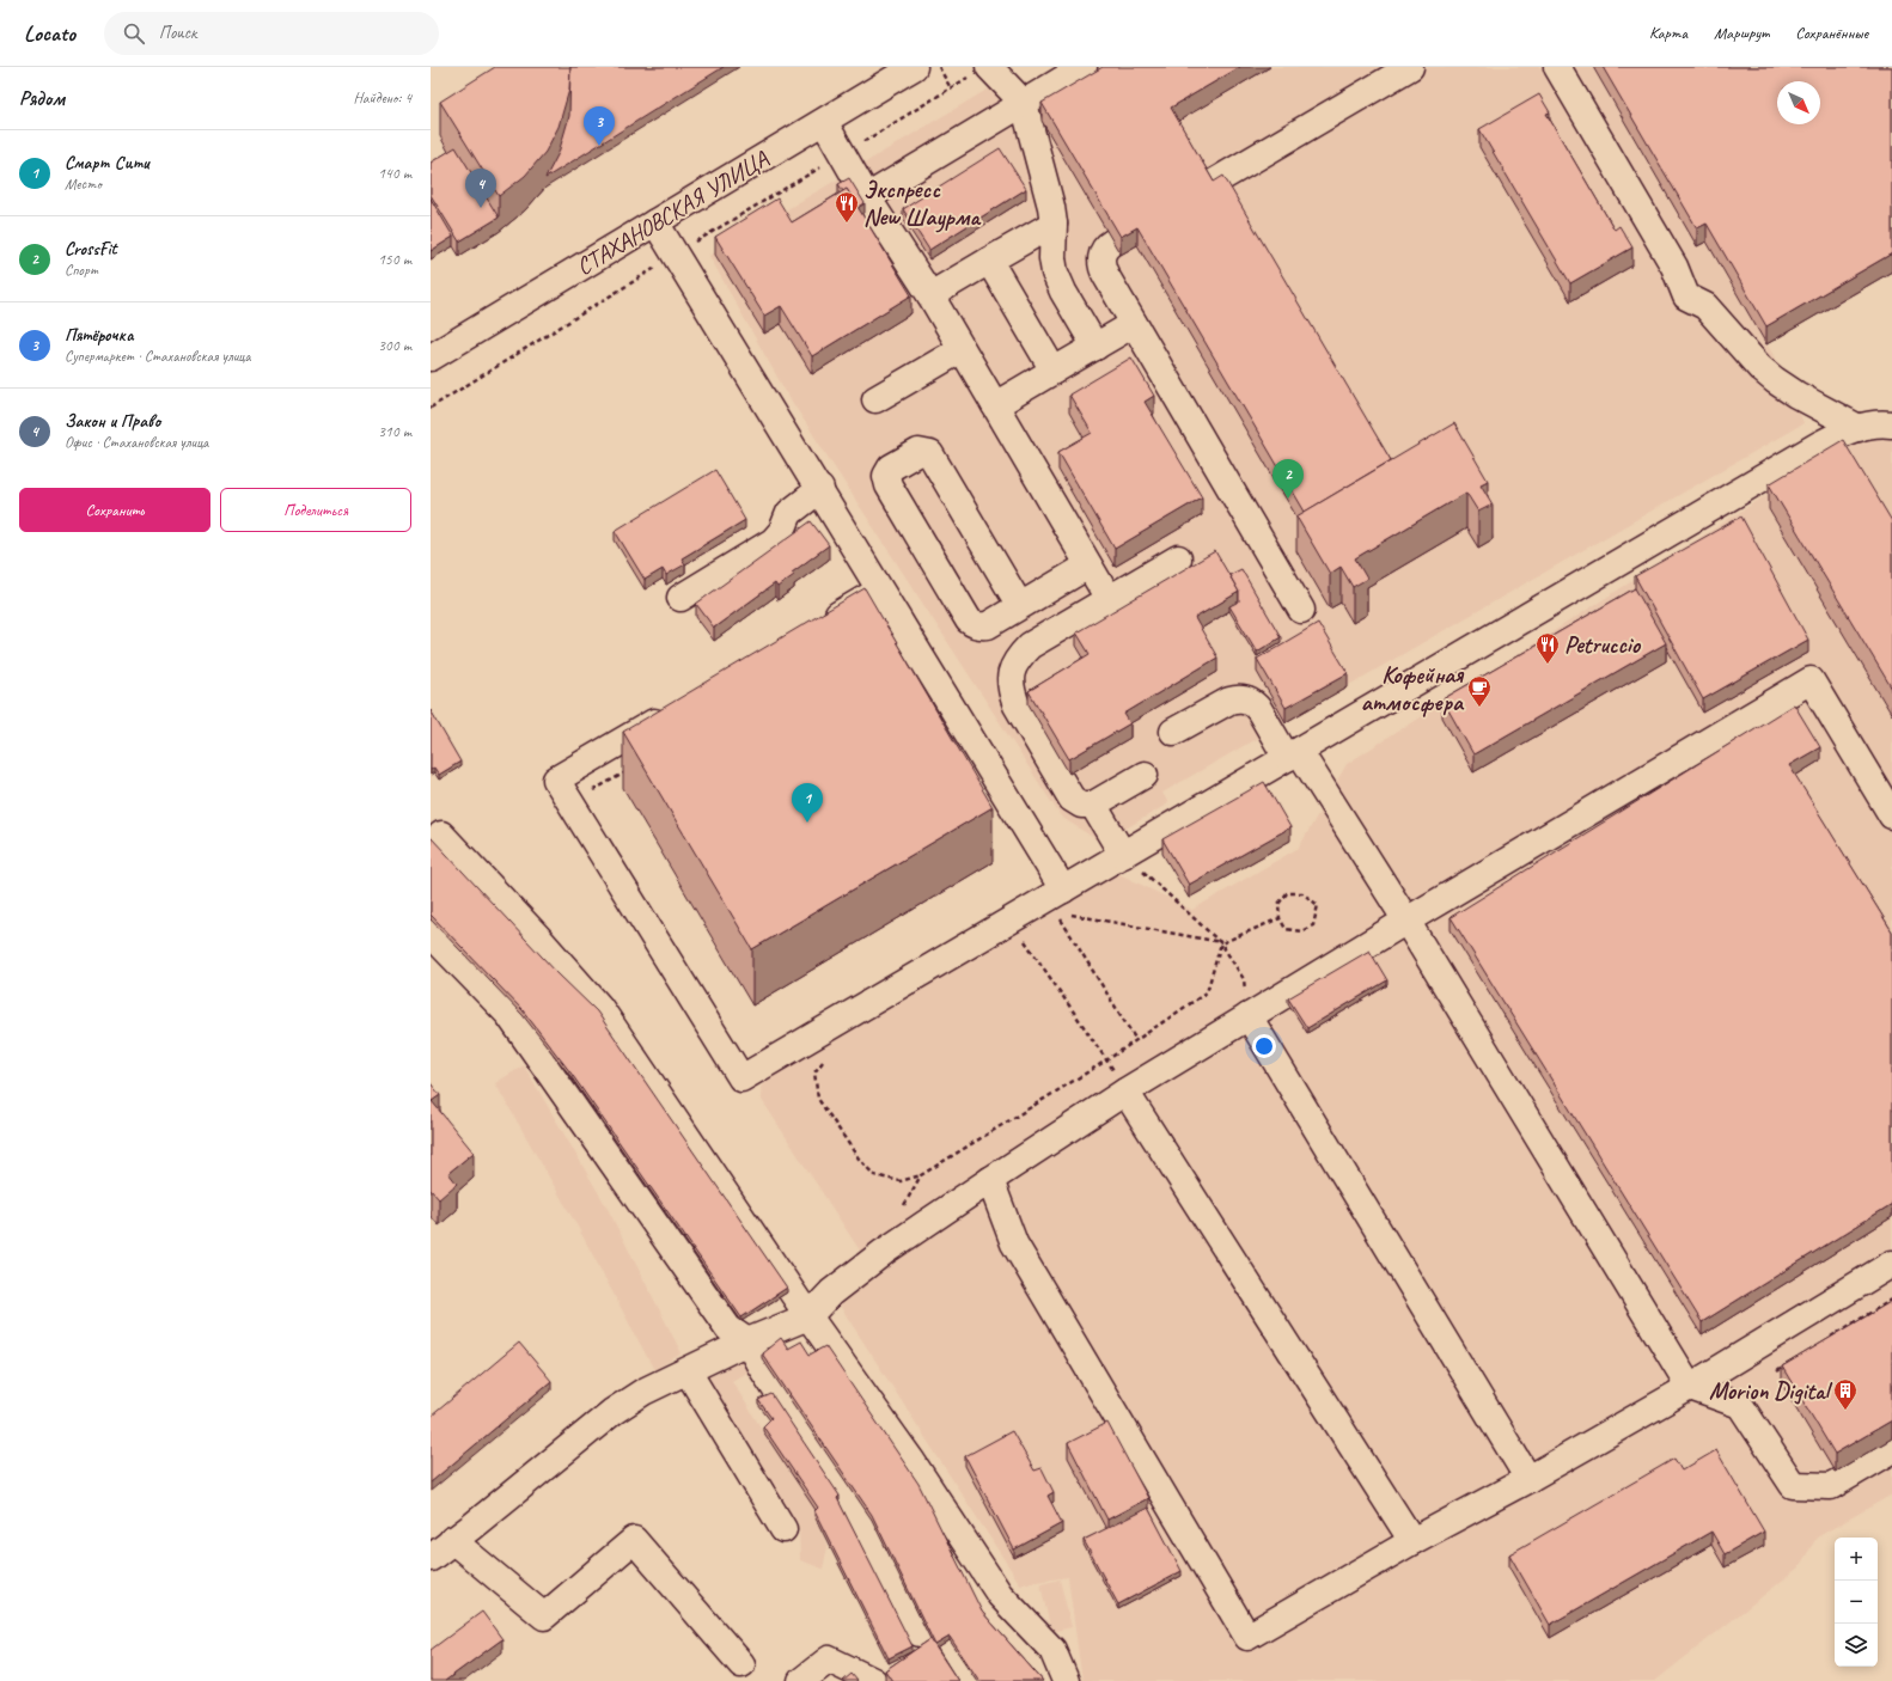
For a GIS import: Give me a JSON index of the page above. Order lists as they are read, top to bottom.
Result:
{
  "streets": {
    "street": ["СТАХАНОВСКАЯ УЛИЦА"]
  },
  "places": {
    "restaurant": ["Экспресс New Шаурма", "Petruccio"],
    "cafe": ["Кофейная атмосфера"],
    "building": ["Morion Digital"]
  },
  "north": "bottom right",
  "page": {
    "header": "Locato",
    "search": "Поиск",
    "nav": ["Карта", "Маршрут", "Сохранённые"],
    "heading": ["Рядом", "Найдено: 4"],
    "pins": [
      "3",
      "4",
      "2",
      "1"
    ],
    "list": [
      {
        "mark": "1",
        "name": "Смарт Сити",
        "note": "Место",
        "value": "140 m"
      },
      {
        "mark": "2",
        "name": "CrossFit",
        "note": "Спорт",
        "value": "150 m"
      },
      {
        "mark": "3",
        "name": "Пятёрочка",
        "note": "Супермаркет · Стахановская улица",
        "value": "300 m"
      },
      {
        "mark": "4",
        "name": "Закон и Право",
        "note": "Офис · Стахановская улица",
        "value": "310 m"
      }
    ],
    "buttons": ["Сохранить", "Поделиться"],
    "map_buttons": ["+", "−"]
  }
}
